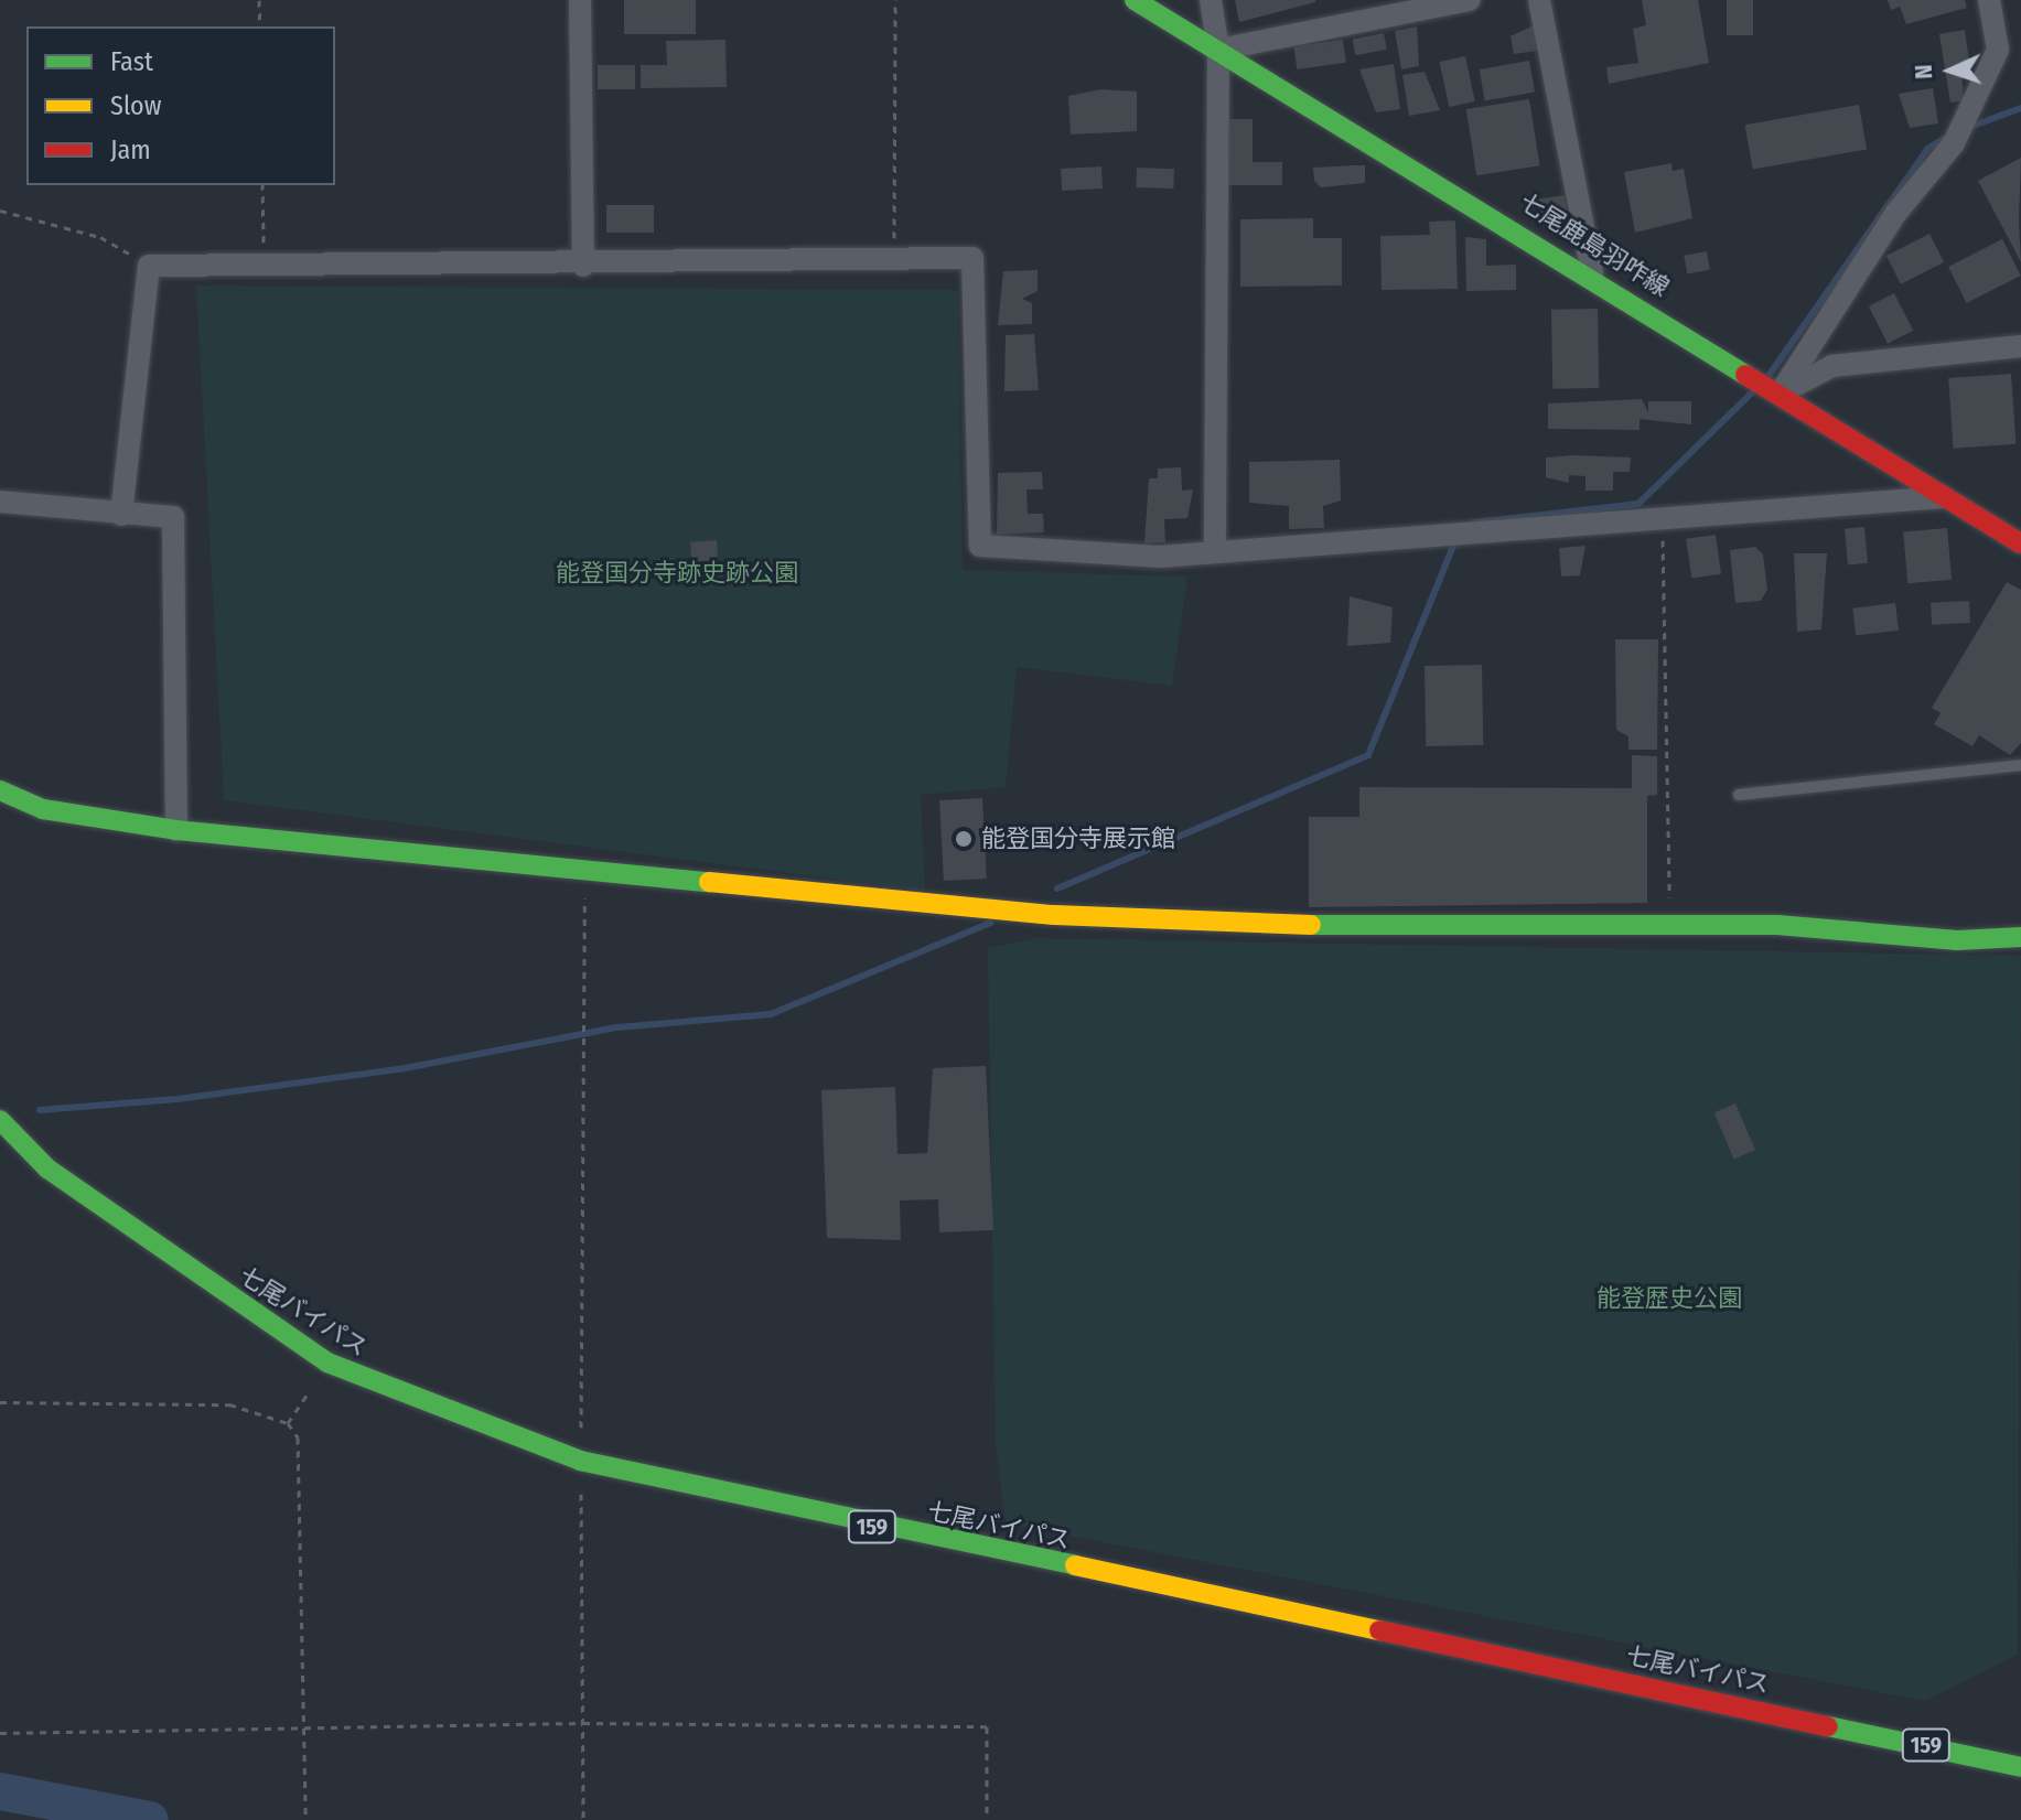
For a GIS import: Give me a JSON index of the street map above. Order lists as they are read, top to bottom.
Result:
{
  "streets": {
    "main road": ["七尾鹿島羽咋線", "七尾バイパス", "159"]
  },
  "parks": ["能登国分寺跡史跡公園", "能登歴史公園"],
  "places": ["能登国分寺展示館"],
  "legend": ["Fast", "Slow", "Jam"],
  "north": "left"
}
